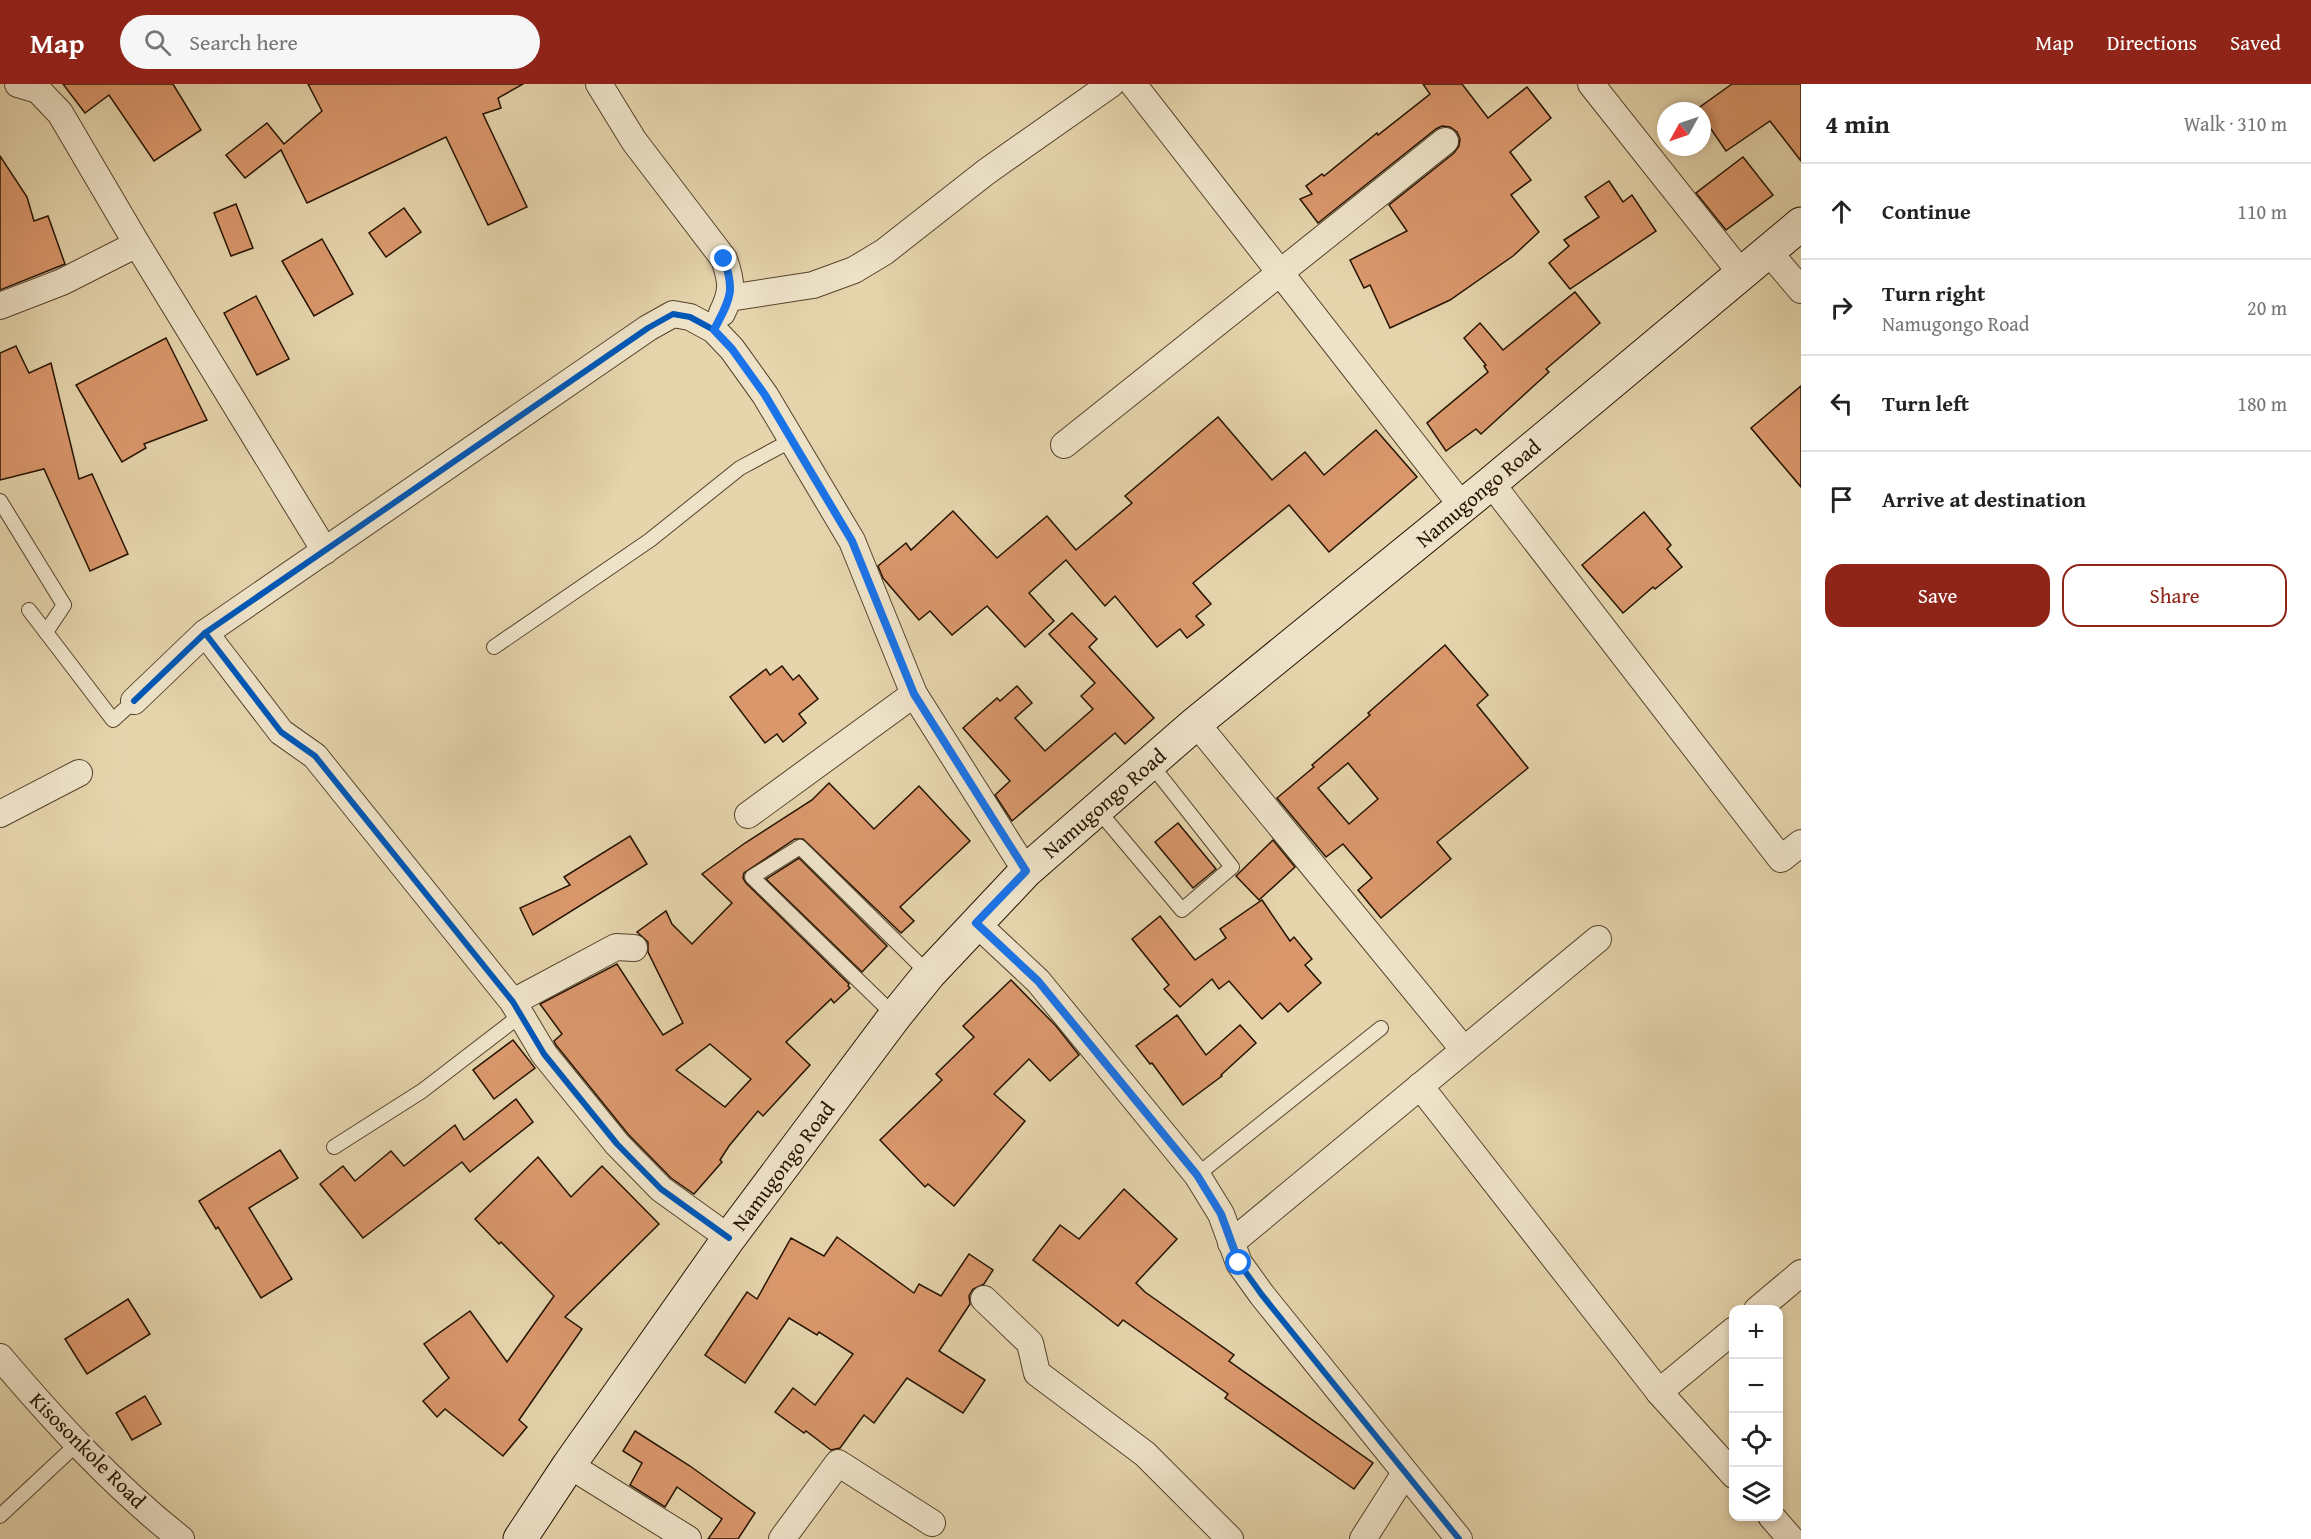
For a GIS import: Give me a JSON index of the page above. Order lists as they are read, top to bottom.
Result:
{
  "streets": {
    "main road": ["Namugongo Road"],
    "street": ["Kisosonkole Road"]
  },
  "north": "bottom left",
  "page": {
    "header": "Map",
    "search": "Search here",
    "nav": ["Map", "Directions", "Saved"],
    "heading": ["4 min", "Walk · 310 m"],
    "list": [
      ["Continue", "110 m"],
      ["Turn right", "Namugongo Road", "20 m"],
      ["Turn left", "180 m"],
      "Arrive at destination"
    ],
    "buttons": ["Save", "Share"],
    "map_buttons": ["+", "−"]
  }
}
